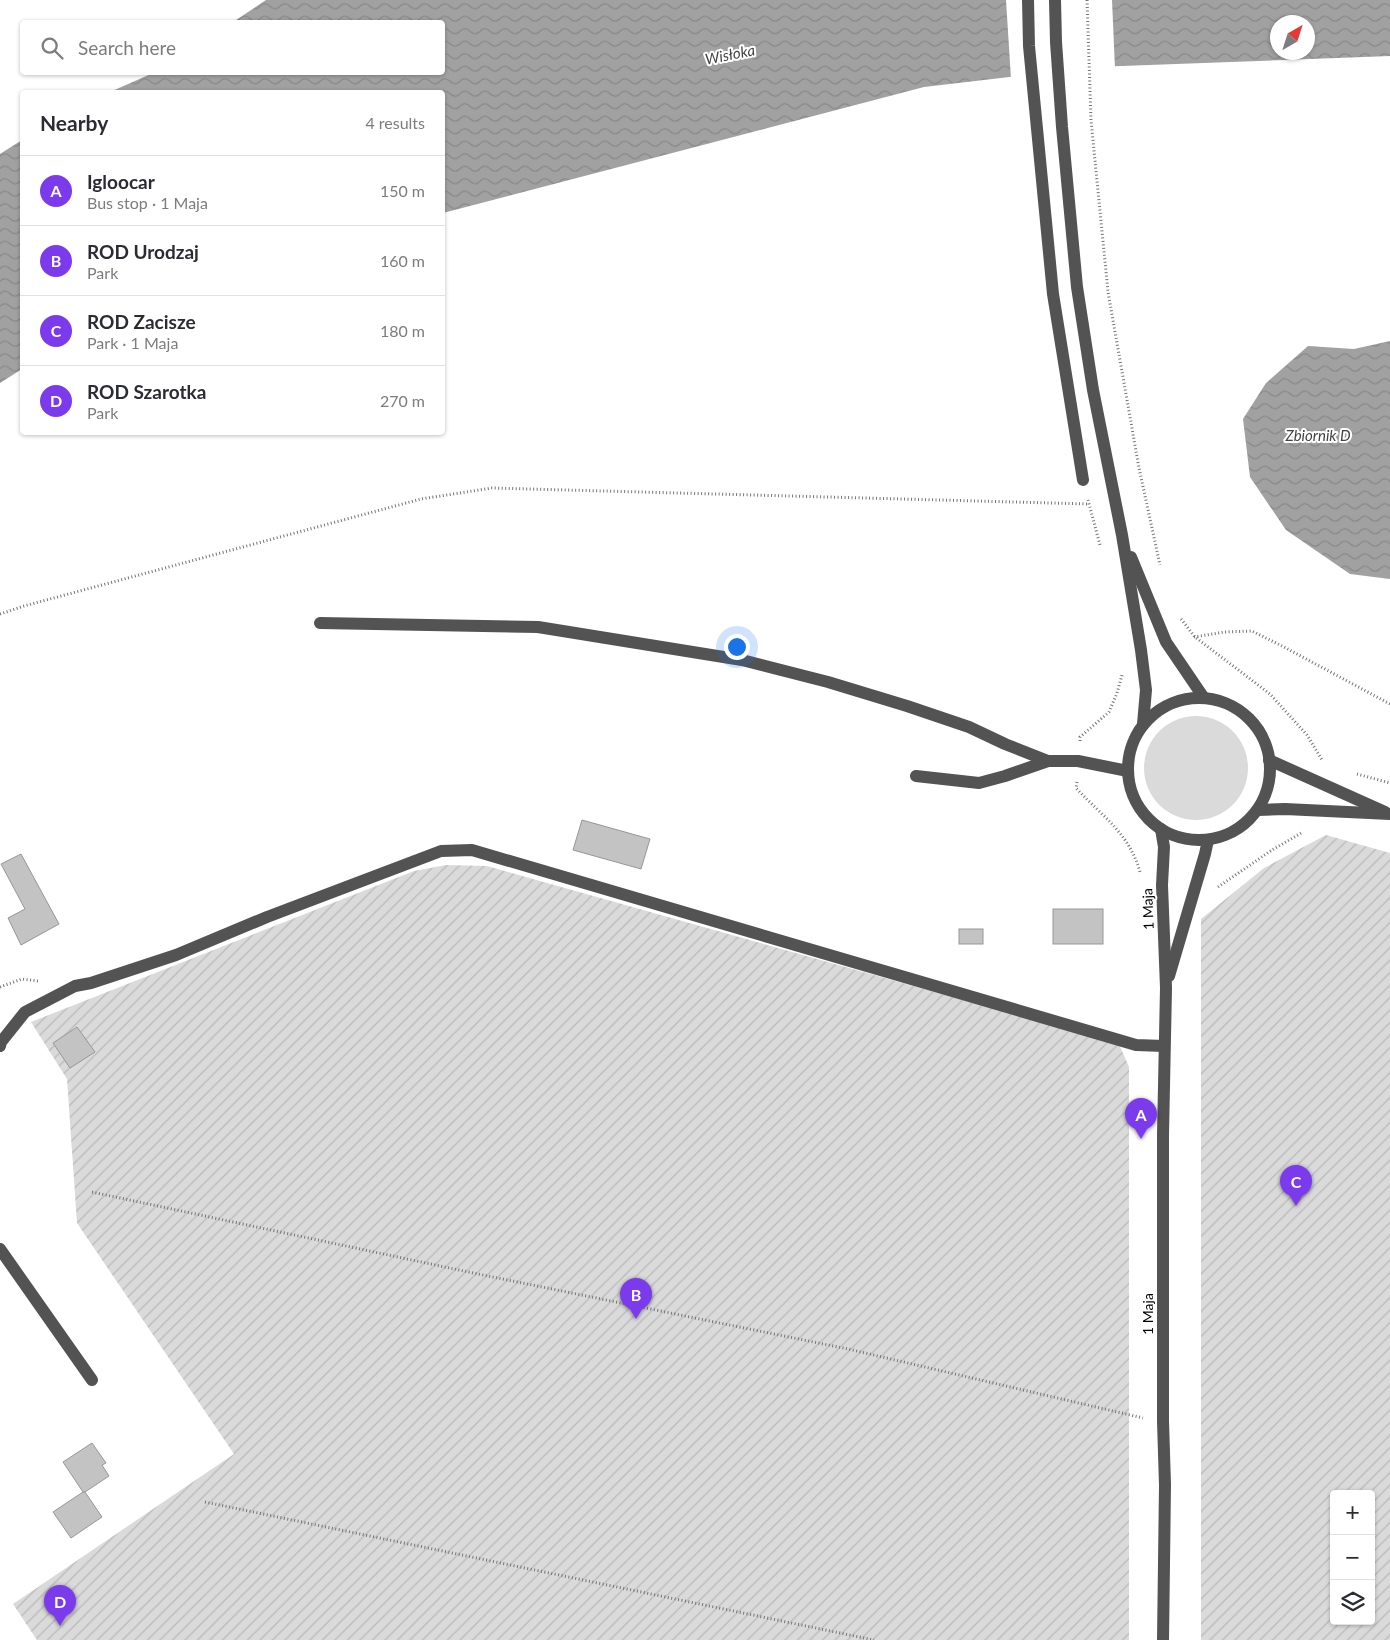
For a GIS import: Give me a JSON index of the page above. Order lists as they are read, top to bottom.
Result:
{
  "streets": {
    "street": ["1 Maja"]
  },
  "water": ["Wisłoka", "Zbiornik D"],
  "north": "top right",
  "page": {
    "search": "Search here",
    "heading": ["Nearby", "4 results"],
    "list": [
      {
        "mark": "A",
        "name": "Igloocar",
        "note": "Bus stop · 1 Maja",
        "value": "150 m"
      },
      {
        "mark": "B",
        "name": "ROD Urodzaj",
        "note": "Park",
        "value": "160 m"
      },
      {
        "mark": "C",
        "name": "ROD Zacisze",
        "note": "Park · 1 Maja",
        "value": "180 m"
      },
      {
        "mark": "D",
        "name": "ROD Szarotka",
        "note": "Park",
        "value": "270 m"
      }
    ],
    "pins": [
      "A",
      "C",
      "B",
      "D"
    ],
    "map_buttons": ["+", "−"]
  }
}
